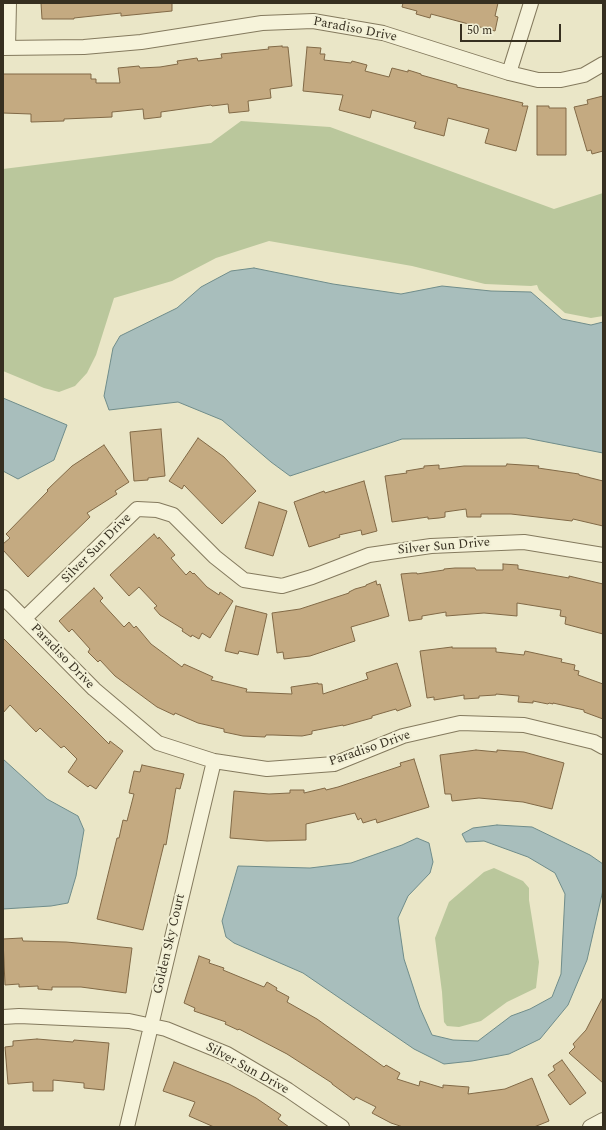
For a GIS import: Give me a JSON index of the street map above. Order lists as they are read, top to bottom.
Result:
{
  "streets": {
    "street": ["Paradiso Drive", "Silver Sun Drive", "Golden Sky Court"]
  },
  "crossings": [
    ["Paradiso Drive", "Silver Sun Drive"],
    ["Paradiso Drive", "Golden Sky Court"],
    ["Silver Sun Drive", "Golden Sky Court"]
  ],
  "scale_bar": "50 m"
}
